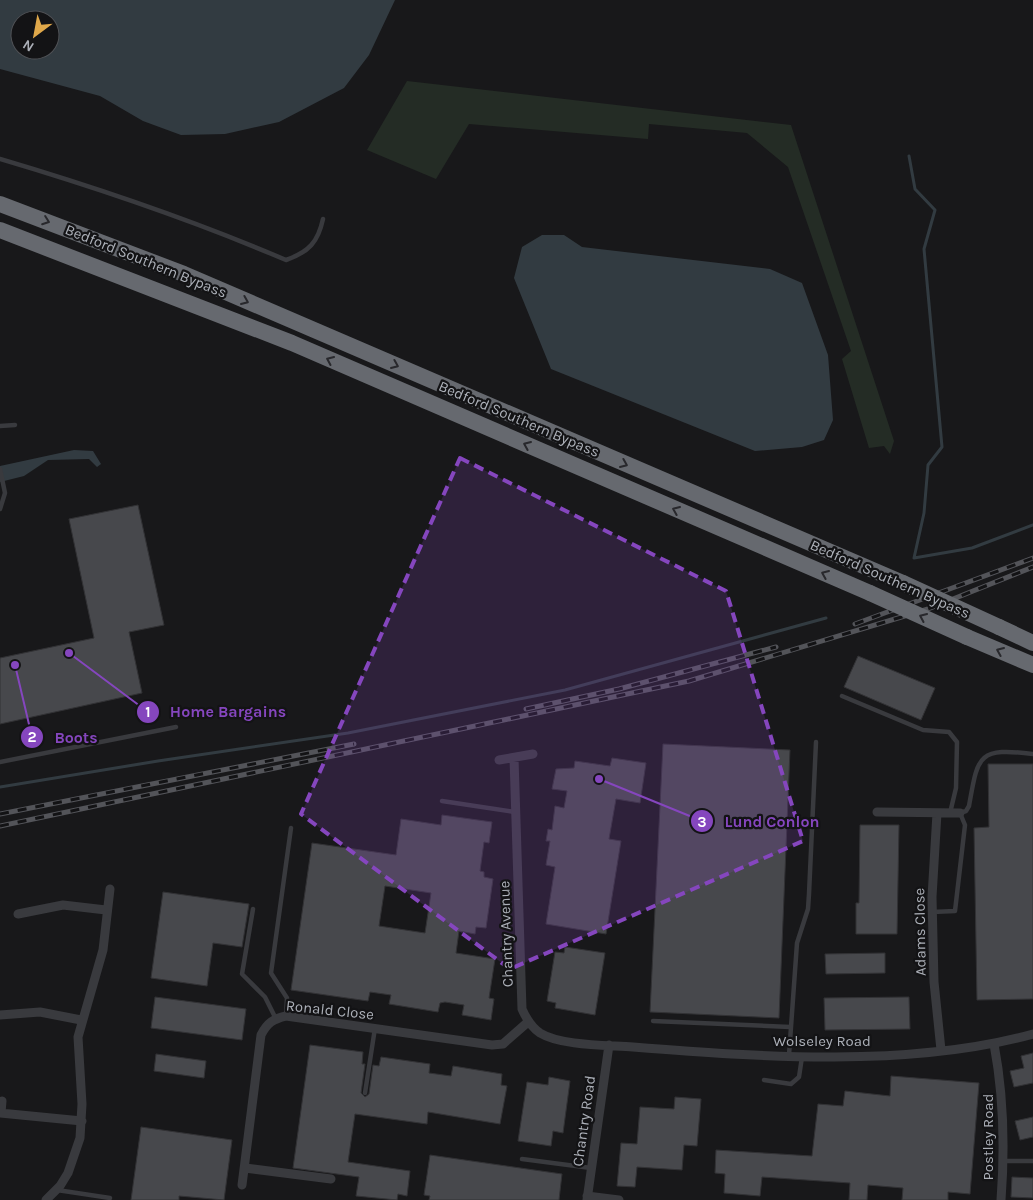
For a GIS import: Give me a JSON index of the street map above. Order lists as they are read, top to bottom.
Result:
{
  "streets": {
    "highway": ["Bedford Southern Bypass"],
    "street": [
      "Adams Close",
      "Chantry Avenue",
      "Ronald Close",
      "Wolseley Road",
      "Chantry Road",
      "Postley Road"
    ]
  },
  "crossings": [
    ["Adams Close", "Wolseley Road"],
    ["Chantry Avenue", "Ronald Close"],
    ["Wolseley Road", "Chantry Road"],
    ["Wolseley Road", "Postley Road"]
  ],
  "places": ["Home Bargains", "Boots", "Lund Conlon"],
  "north": "bottom left"
}
